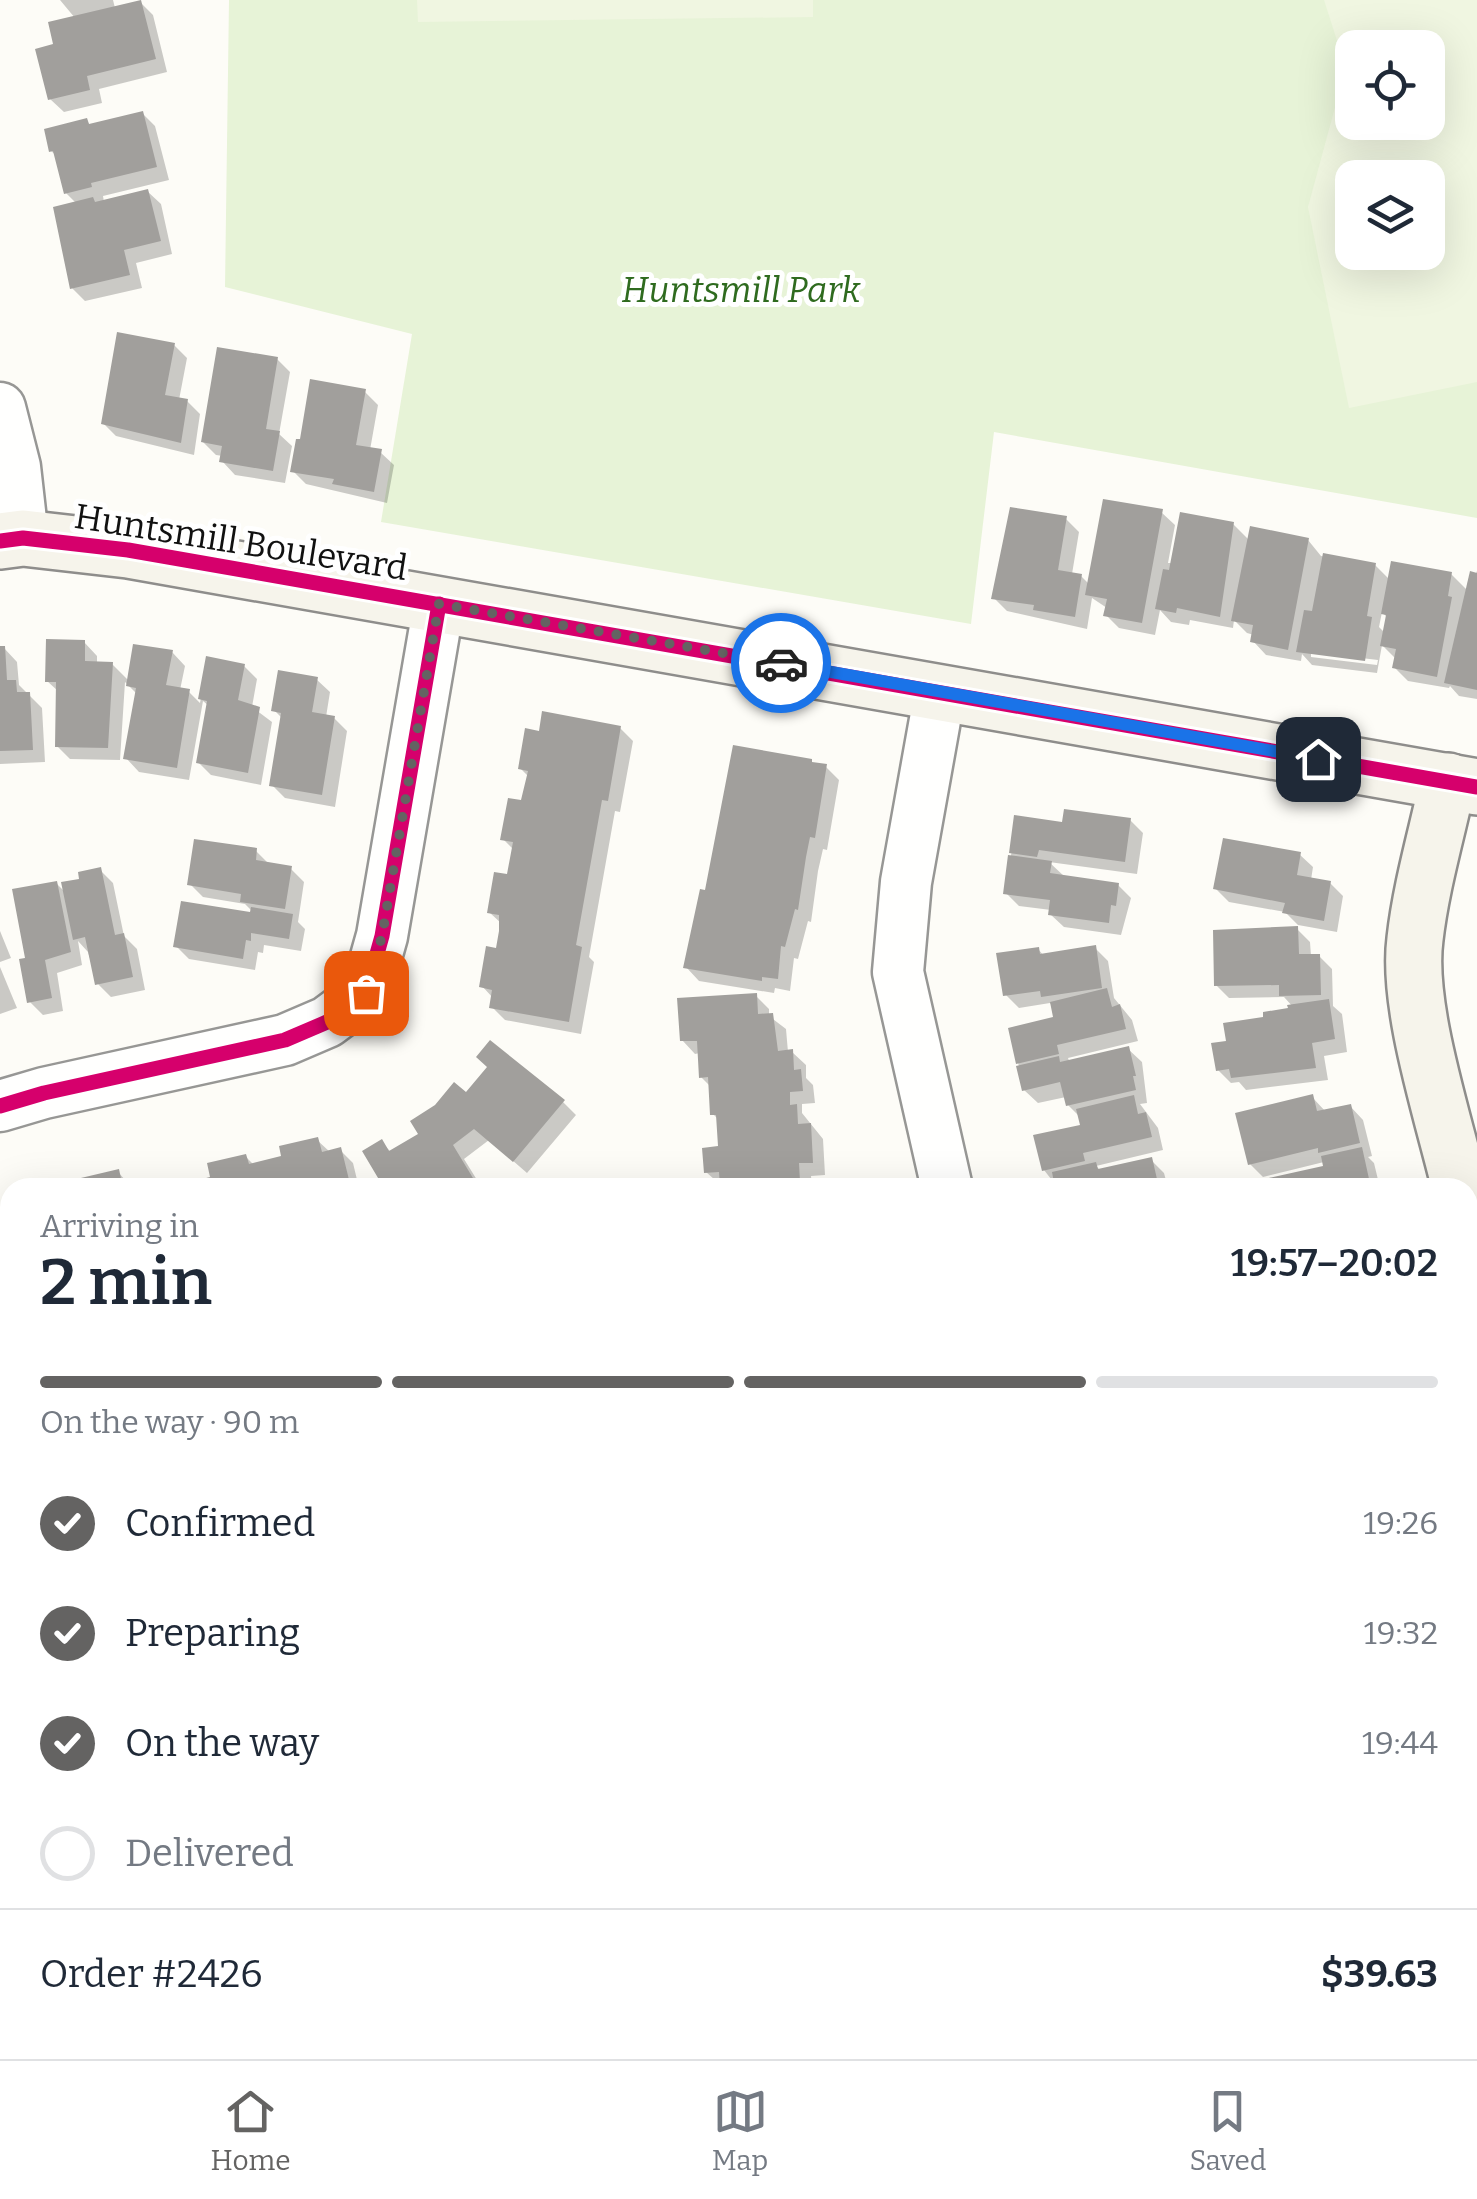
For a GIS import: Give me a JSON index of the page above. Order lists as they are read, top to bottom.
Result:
{
  "streets": {
    "street": ["Huntsmill Boulevard"]
  },
  "parks": ["Huntsmill Park"],
  "page": {
    "heading": ["2 min", "Arriving in", "19:57–20:02"],
    "panel": ["Order #2426", "$39.63"],
    "bar": "On the way · 90 m",
    "list": [
      ["Confirmed", "19:26"],
      ["Preparing", "19:32"],
      ["On the way", "19:44"],
      "Delivered"
    ],
    "tabs": ["Home", "Map", "Saved"]
  }
}
